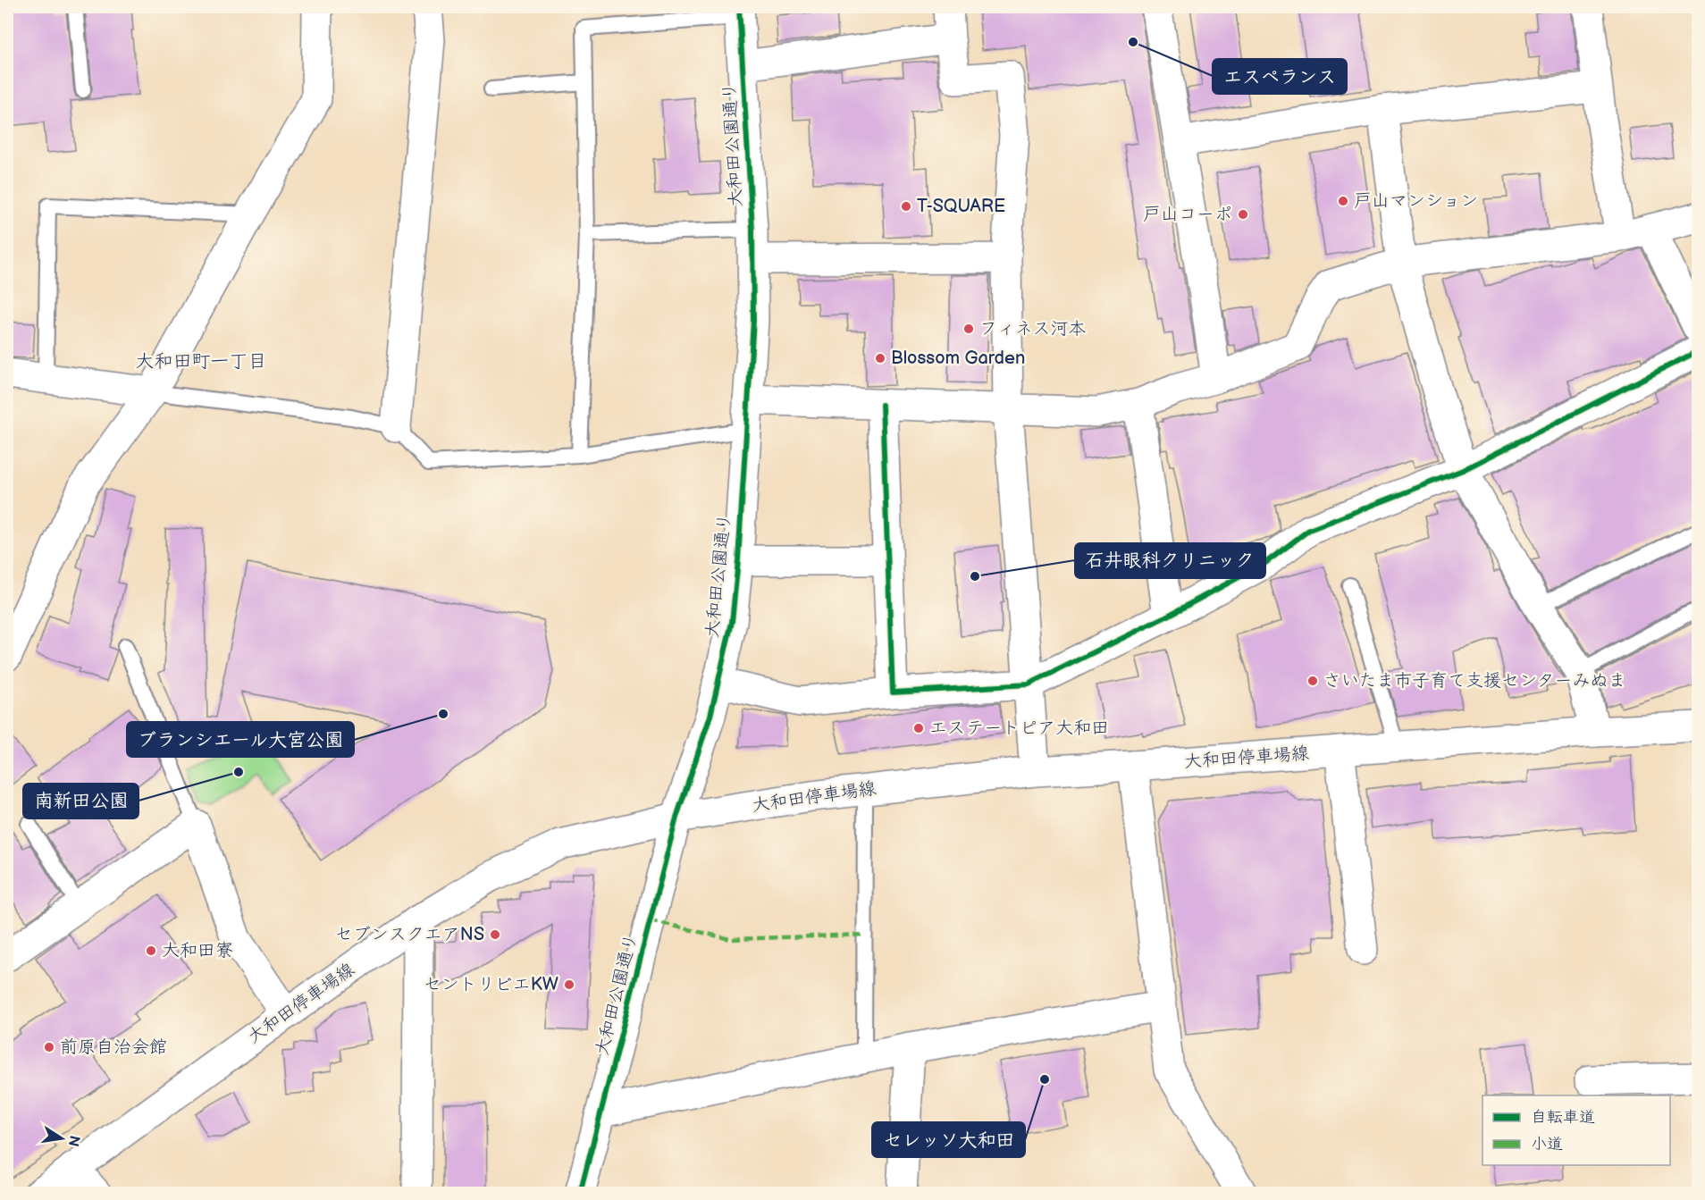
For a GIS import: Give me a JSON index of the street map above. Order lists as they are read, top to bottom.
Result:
{
  "streets": {
    "street": ["大和田公園通り", "大和田停車場線"]
  },
  "crossings": [
    ["大和田公園通り", "大和田停車場線"]
  ],
  "districts": ["大和田町一丁目"],
  "places": [
    "エスペランス",
    "戸山マンション",
    "T-SQUARE",
    "戸山コーポ",
    "フィネス河本",
    "Blossom Garden",
    "石井眼科クリニック",
    "さいたま市子育て支援センターみぬま",
    "ブランシエール大宮公園",
    "エステートピア大和田",
    "南新田公園",
    "セブンスクエアNS",
    "大和田寮",
    "セントリビエKW",
    "前原自治会館",
    "セレッソ大和田"
  ],
  "legend": ["自転車道", "小道"],
  "north": "right"
}
